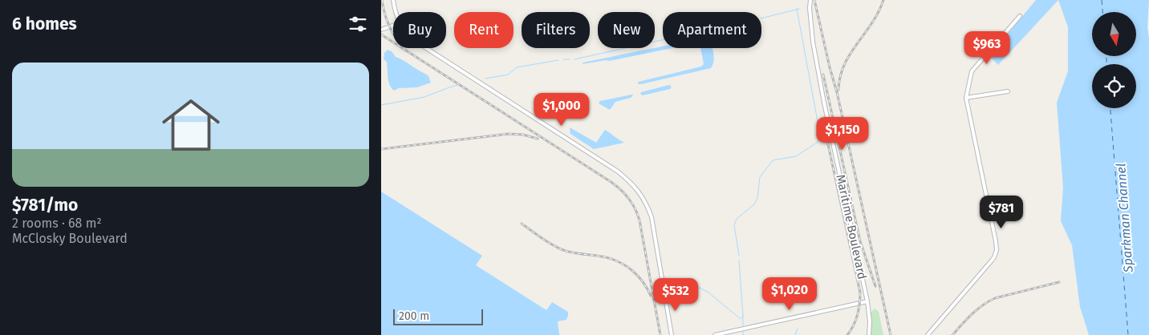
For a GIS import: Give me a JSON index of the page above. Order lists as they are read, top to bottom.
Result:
{
  "streets": {
    "street": ["Maritime Boulevard"]
  },
  "water": ["Sparkman Channel"],
  "scale_bar": "200 m",
  "north": "bottom",
  "page": {
    "heading": "6 homes",
    "chip": [
      "Buy",
      "Rent",
      "Filters",
      "New",
      "Apartment"
    ],
    "price": [
      "$963",
      "$1,000",
      "$1,150",
      "$781",
      "$1,020",
      "$532"
    ],
    "list": [
      {
        "name": "$781/mo",
        "note": "2 rooms · 68 m² · McClosky Boulevard"
      }
    ],
    "scale": "200 m"
  }
}
